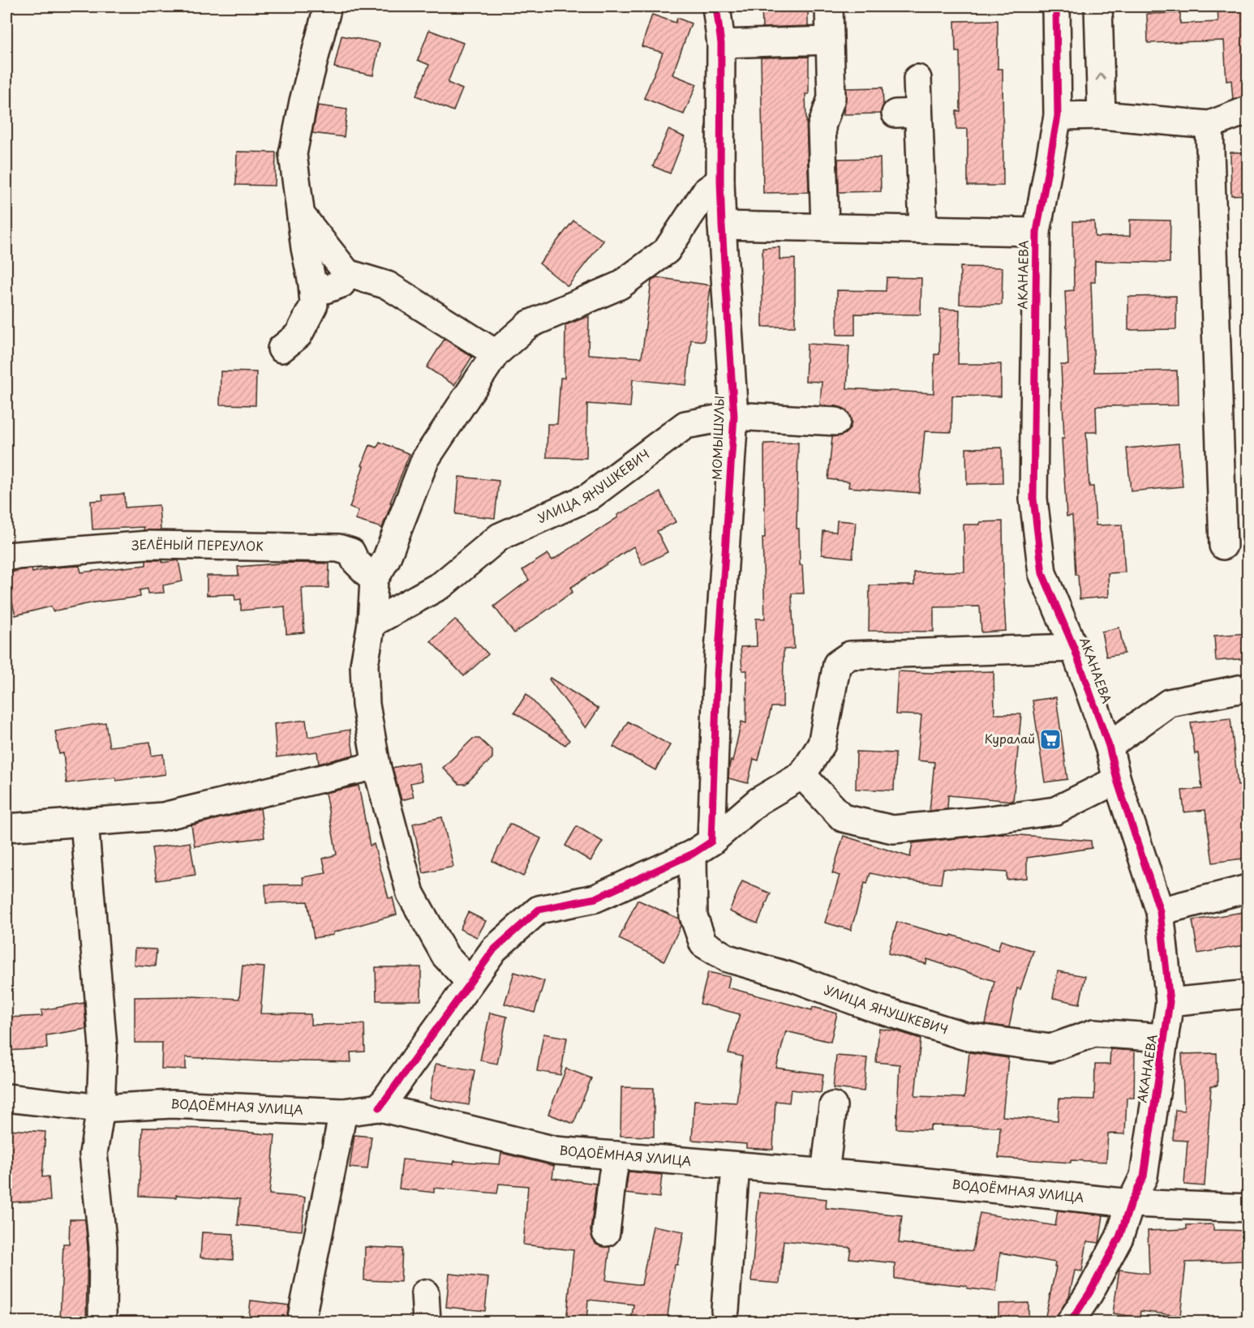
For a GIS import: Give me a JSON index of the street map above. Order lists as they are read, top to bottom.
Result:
{
  "streets": {
    "street": [
      "АКАНАЕВА",
      "МОМЫШУЛЫ",
      "УЛИЦА ЯНУШКЕВИЧ",
      "ЗЕЛЁНЫЙ ПЕРЕУЛОК",
      "ВОДОЁМНАЯ УЛИЦА"
    ]
  },
  "crossings": [
    ["АКАНАЕВА", "УЛИЦА ЯНУШКЕВИЧ"],
    ["АКАНАЕВА", "ВОДОЁМНАЯ УЛИЦА"],
    ["МОМЫШУЛЫ", "УЛИЦА ЯНУШКЕВИЧ"]
  ],
  "places": {
    "supermarket": ["Куралай"]
  }
}
